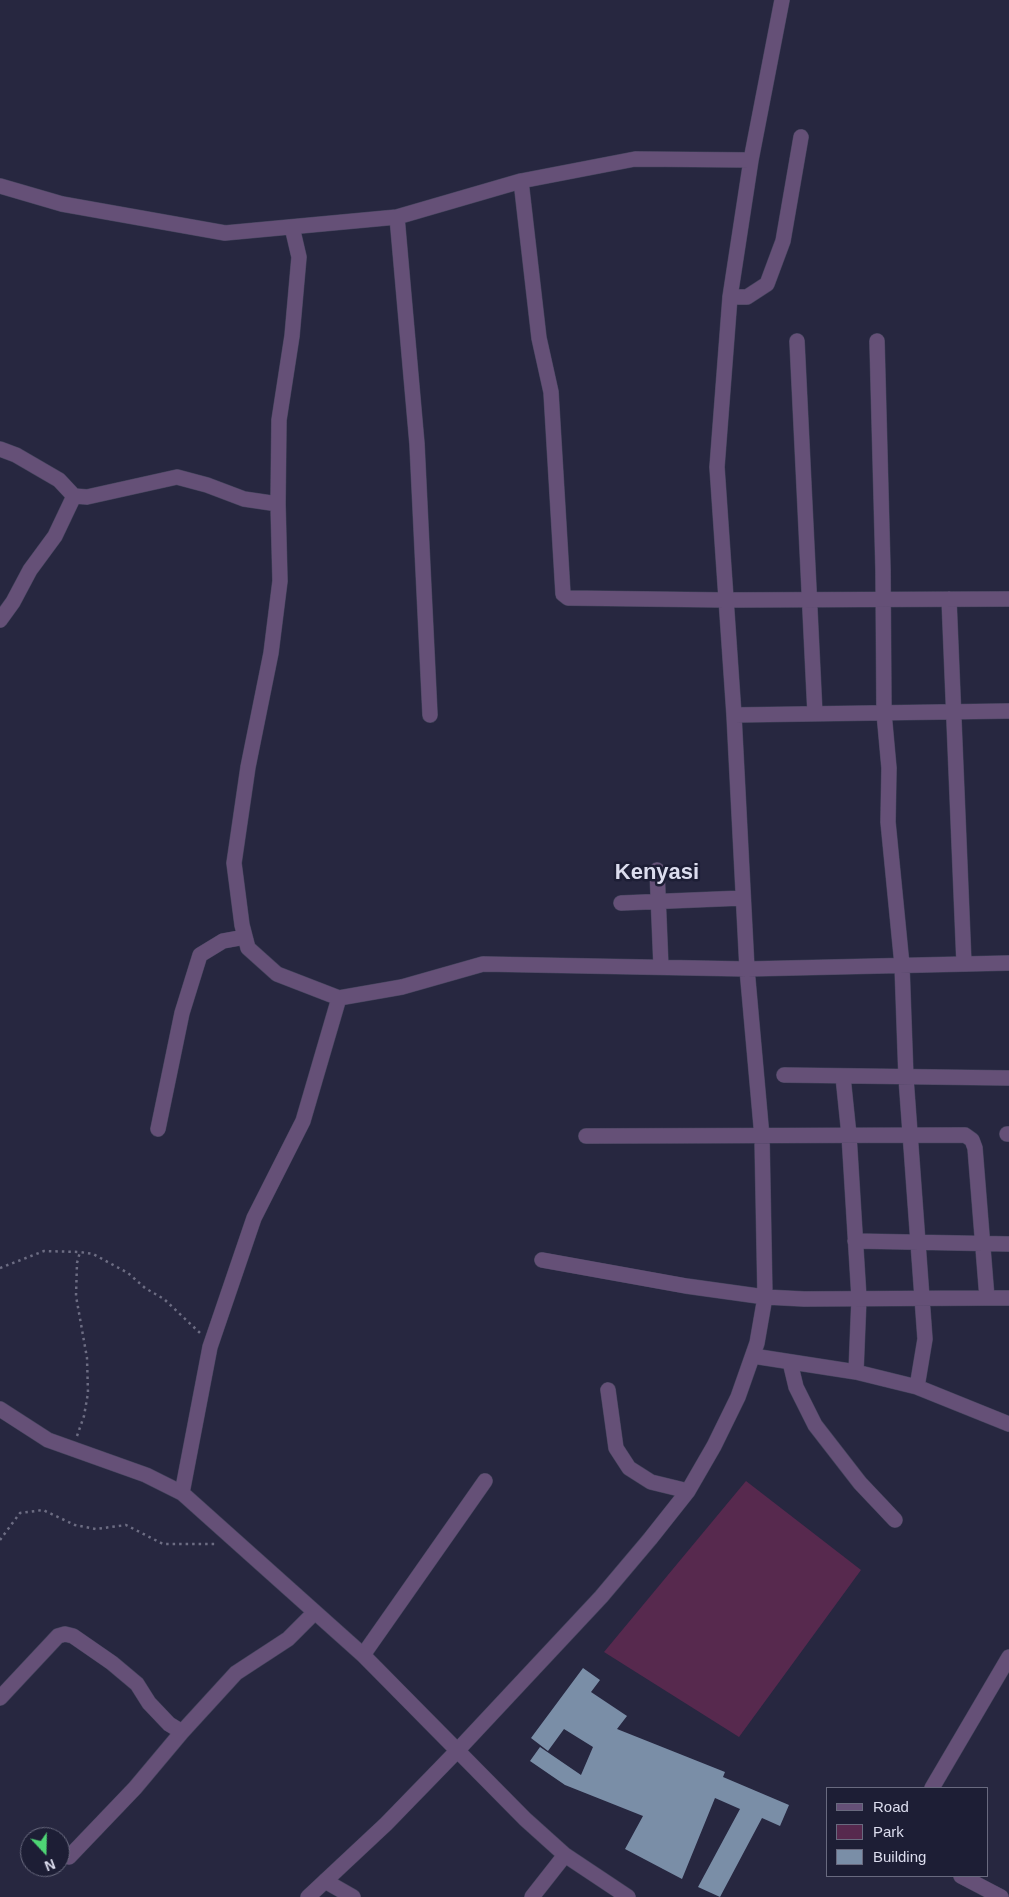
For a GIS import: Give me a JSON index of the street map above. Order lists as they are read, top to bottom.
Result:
{
  "districts": ["Kenyasi"],
  "legend": ["Road", "Park", "Building"],
  "north": "bottom"
}
